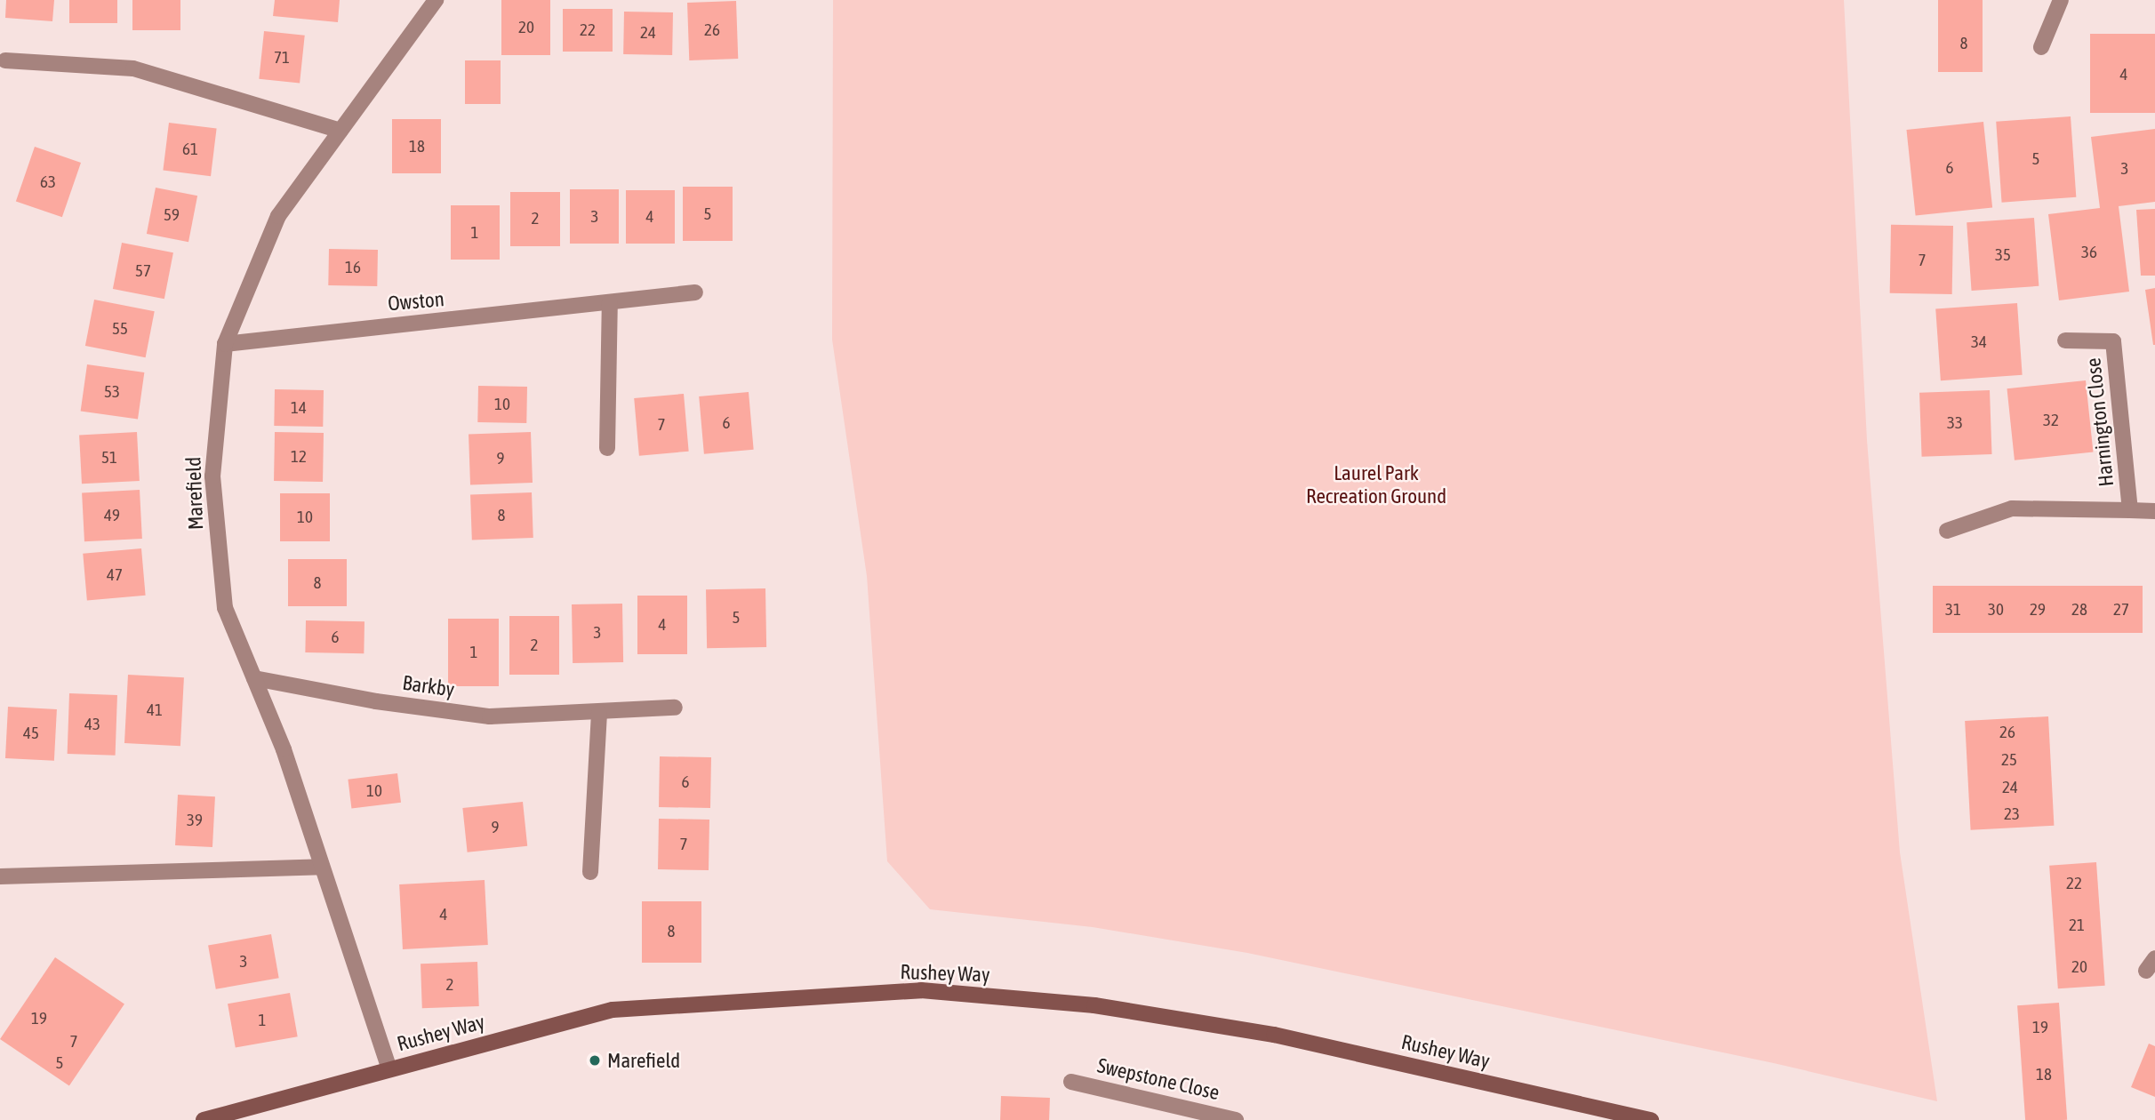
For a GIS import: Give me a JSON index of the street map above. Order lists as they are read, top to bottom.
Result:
{
  "streets": {
    "street": [
      "Owston",
      "Harnington Close",
      "Marefield",
      "Barkby",
      "Rushey Way",
      "Swepstone Close"
    ]
  },
  "crossings": [
    ["Owston", "Marefield"],
    ["Marefield", "Barkby"],
    ["Marefield", "Rushey Way"]
  ],
  "parks": ["Laurel Park Recreation Ground"],
  "places": ["Marefield"],
  "house_numbers": [
    "20",
    "22",
    "26",
    "24",
    "8",
    "71",
    "4",
    "18",
    "61",
    "5",
    "6",
    "3",
    "63",
    "5",
    "59",
    "3",
    "4",
    "2",
    "1",
    "36",
    "35",
    "7",
    "16",
    "57",
    "55",
    "34",
    "53",
    "10",
    "14",
    "32",
    "6",
    "33",
    "7",
    "12",
    "51",
    "9",
    "49",
    "8",
    "10",
    "47",
    "8",
    "31",
    "30",
    "29",
    "28",
    "27",
    "5",
    "4",
    "3",
    "6",
    "2",
    "1",
    "41",
    "43",
    "26",
    "45",
    "25",
    "6",
    "24",
    "10",
    "23",
    "39",
    "9",
    "7",
    "22",
    "4",
    "21",
    "8",
    "3",
    "20",
    "2",
    "19",
    "1",
    "19",
    "7",
    "5",
    "18"
  ]
}
